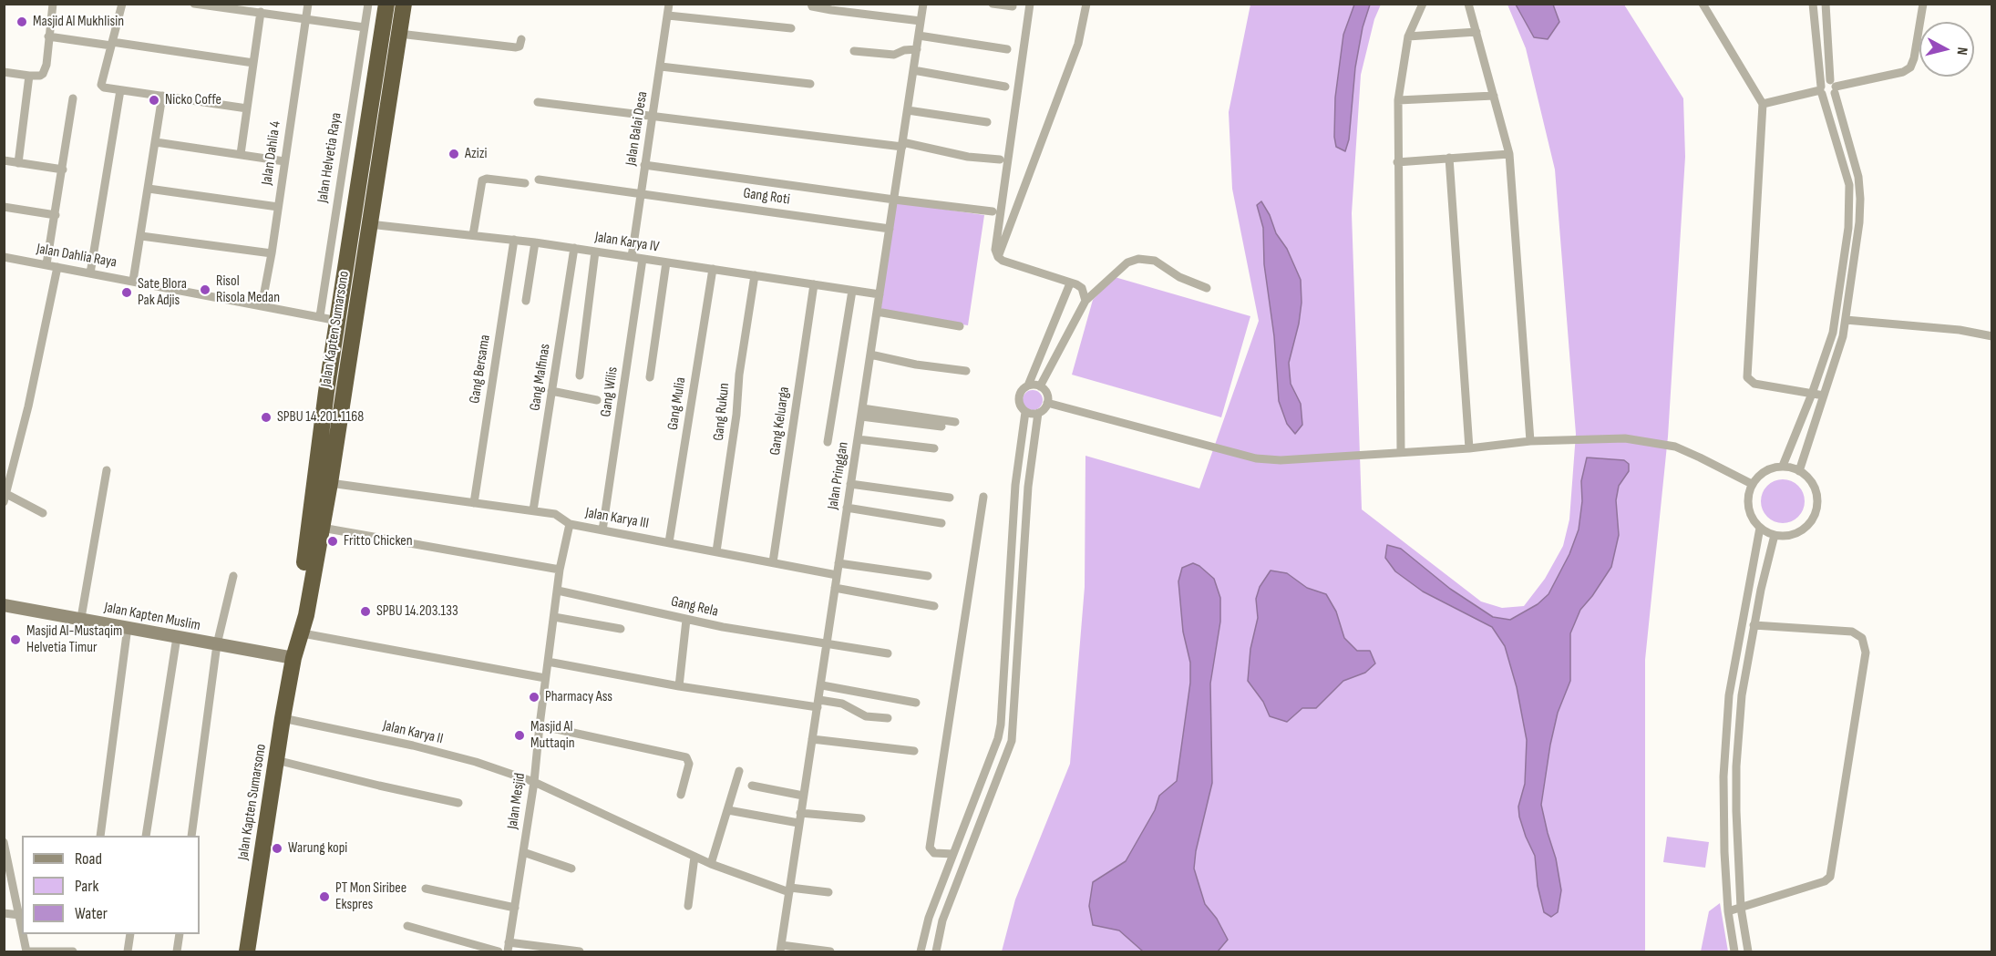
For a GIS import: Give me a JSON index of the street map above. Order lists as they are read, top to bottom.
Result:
{
  "streets": {
    "highway": ["Jalan Kapten Sumarsono"],
    "street": [
      "Jalan Balai Desa",
      "Jalan Dahlia 4",
      "Jalan Helvetia Raya",
      "Gang Roti",
      "Jalan Karya IV",
      "Jalan Dahlia Raya",
      "Gang Bersama",
      "Gang Malfinas",
      "Gang Wilis",
      "Gang Mulia",
      "Gang Rukun",
      "Gang Keluarga",
      "Jalan Pringgan",
      "Jalan Karya III",
      "Gang Rela",
      "Jalan Kapten Muslim",
      "Jalan Karya II",
      "Jalan Mesjid"
    ]
  },
  "crossings": [
    ["Jalan Balai Desa", "Gang Roti"],
    ["Jalan Balai Desa", "Jalan Karya IV"],
    ["Jalan Dahlia 4", "Jalan Dahlia Raya"],
    ["Jalan Helvetia Raya", "Jalan Dahlia Raya"],
    ["Gang Roti", "Jalan Pringgan"],
    ["Jalan Karya IV", "Jalan Kapten Sumarsono"],
    ["Jalan Karya IV", "Gang Bersama"],
    ["Jalan Karya IV", "Gang Malfinas"],
    ["Jalan Karya IV", "Gang Wilis"],
    ["Jalan Karya IV", "Gang Mulia"],
    ["Jalan Karya IV", "Gang Rukun"],
    ["Jalan Karya IV", "Gang Keluarga"],
    ["Jalan Karya IV", "Jalan Pringgan"],
    ["Jalan Dahlia Raya", "Jalan Kapten Sumarsono"],
    ["Jalan Kapten Sumarsono", "Jalan Karya III"],
    ["Jalan Kapten Sumarsono", "Jalan Kapten Muslim"],
    ["Jalan Kapten Sumarsono", "Jalan Karya II"],
    ["Gang Bersama", "Jalan Karya III"],
    ["Gang Malfinas", "Jalan Karya III"],
    ["Gang Wilis", "Jalan Karya III"],
    ["Gang Mulia", "Jalan Karya III"],
    ["Gang Rukun", "Jalan Karya III"],
    ["Gang Keluarga", "Jalan Karya III"],
    ["Jalan Pringgan", "Jalan Karya III"],
    ["Jalan Pringgan", "Gang Rela"],
    ["Jalan Pringgan", "Jalan Karya II"],
    ["Jalan Karya III", "Jalan Mesjid"],
    ["Gang Rela", "Jalan Mesjid"],
    ["Jalan Karya II", "Jalan Mesjid"]
  ],
  "places": [
    "Masjid Al Mukhlisin",
    "Nicko Coffe",
    "Azizi",
    "Risol Risola Medan",
    "Sate Blora Pak Adjis",
    "SPBU 14.201.1168",
    "Fritto Chicken",
    "SPBU 14.203.133",
    "Masjid Al-Mustaqim Helvetia Timur",
    "Pharmacy Ass",
    "Masjid Al Muttaqin",
    "Warung kopi",
    "PT Mon Siribee Ekspres"
  ],
  "legend": ["Road", "Park", "Water"],
  "north": "right"
}
